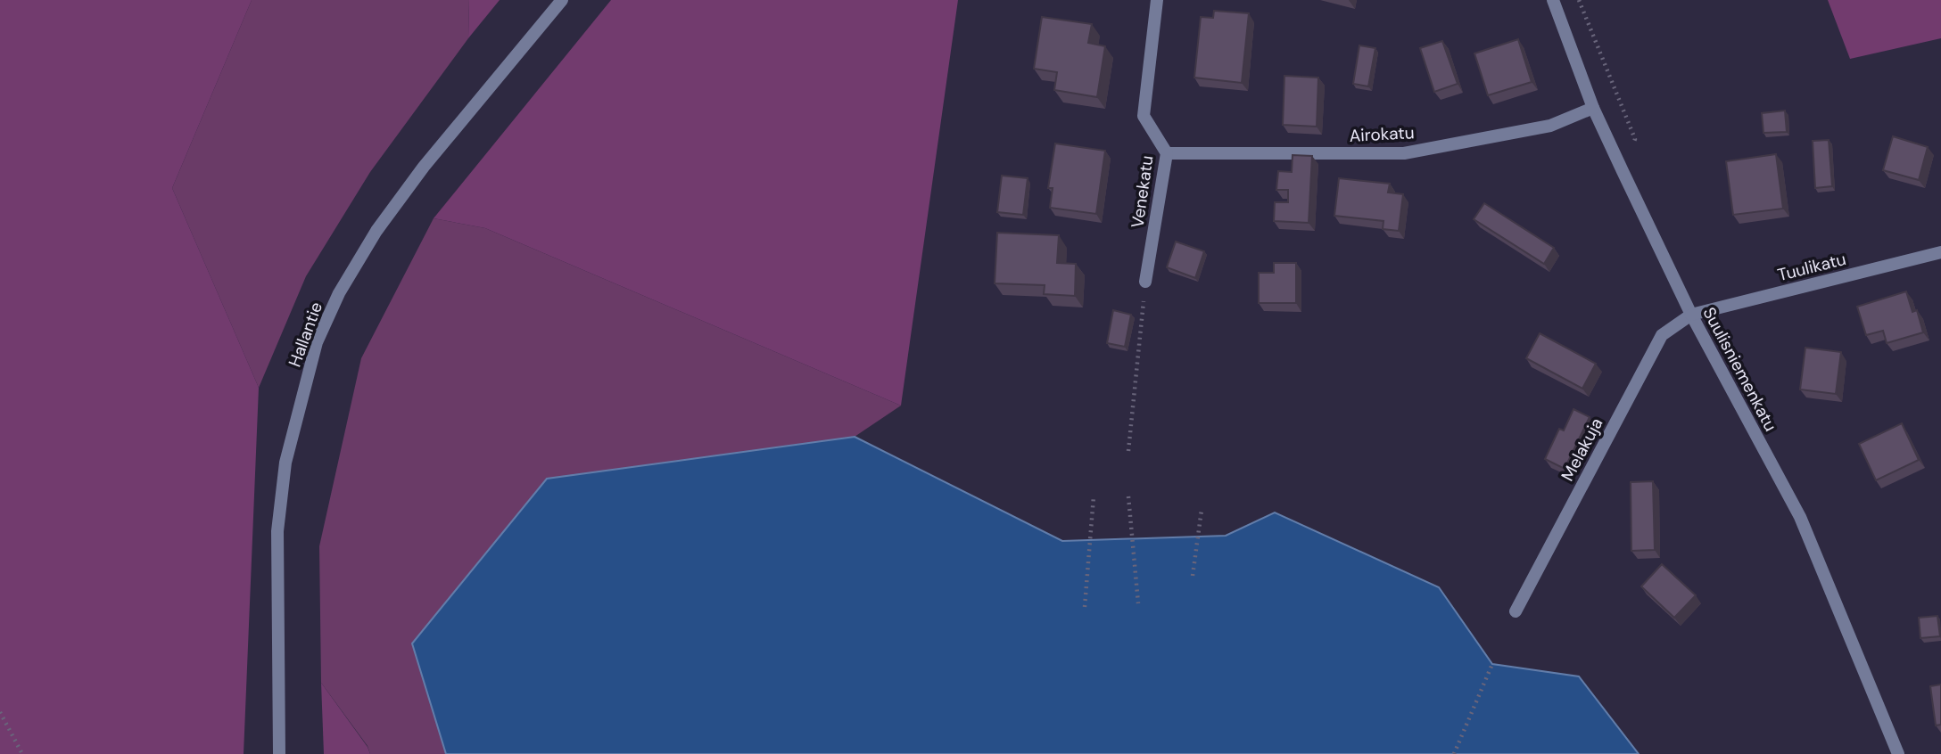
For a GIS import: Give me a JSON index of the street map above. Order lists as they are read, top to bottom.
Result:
{
  "streets": {
    "street": [
      "Airokatu",
      "Venekatu",
      "Tuulikatu",
      "Hallantie",
      "Suulisniemenkatu",
      "Melakuja"
    ]
  },
  "crossings": [
    ["Airokatu", "Venekatu"],
    ["Airokatu", "Suulisniemenkatu"],
    ["Tuulikatu", "Suulisniemenkatu"],
    ["Tuulikatu", "Melakuja"],
    ["Suulisniemenkatu", "Melakuja"]
  ]
}
